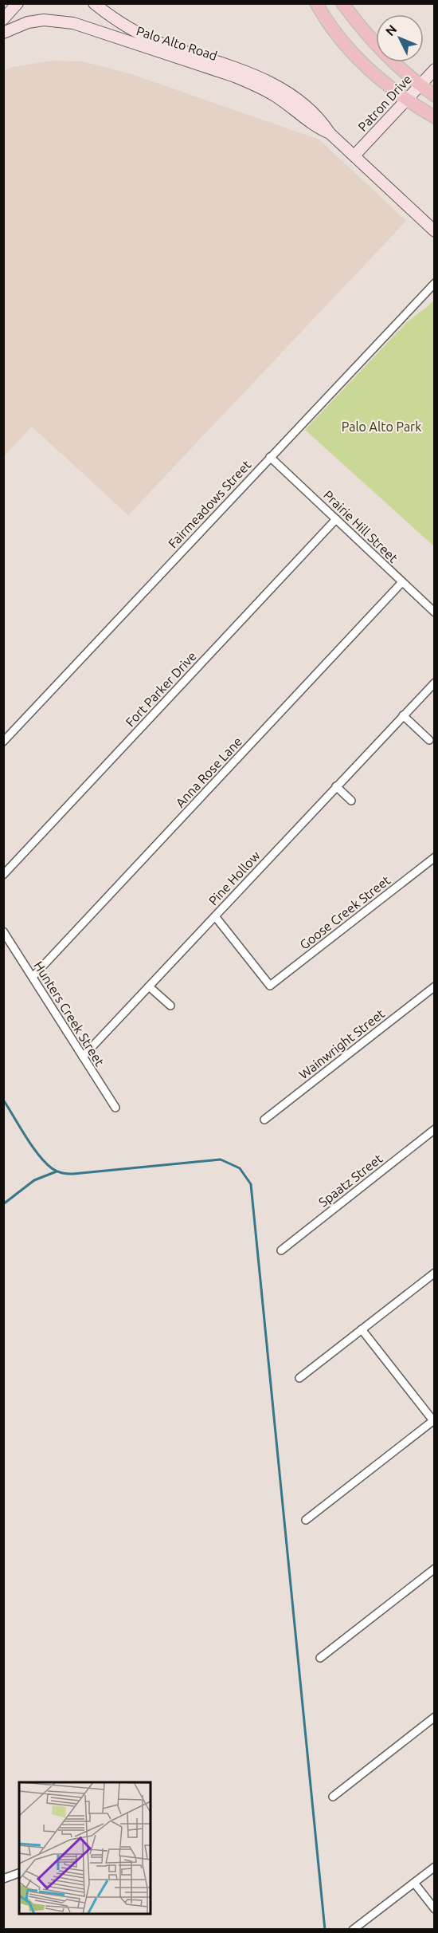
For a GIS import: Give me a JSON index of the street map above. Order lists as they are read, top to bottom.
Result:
{
  "streets": {
    "street": [
      "Palo Alto Road",
      "Patron Drive",
      "Fairmeadows Street",
      "Prairie Hill Street",
      "Fort Parker Drive",
      "Anna Rose Lane",
      "Pine Hollow",
      "Goose Creek Street",
      "Hunters Creek Street",
      "Wainwright Street",
      "Spaatz Street"
    ]
  },
  "crossings": [
    ["Palo Alto Road", "Patron Drive"],
    ["Fairmeadows Street", "Prairie Hill Street"],
    ["Prairie Hill Street", "Fort Parker Drive"],
    ["Prairie Hill Street", "Anna Rose Lane"],
    ["Anna Rose Lane", "Hunters Creek Street"],
    ["Pine Hollow", "Goose Creek Street"],
    ["Pine Hollow", "Hunters Creek Street"]
  ],
  "parks": ["Palo Alto Park"],
  "north": "top left"
}
